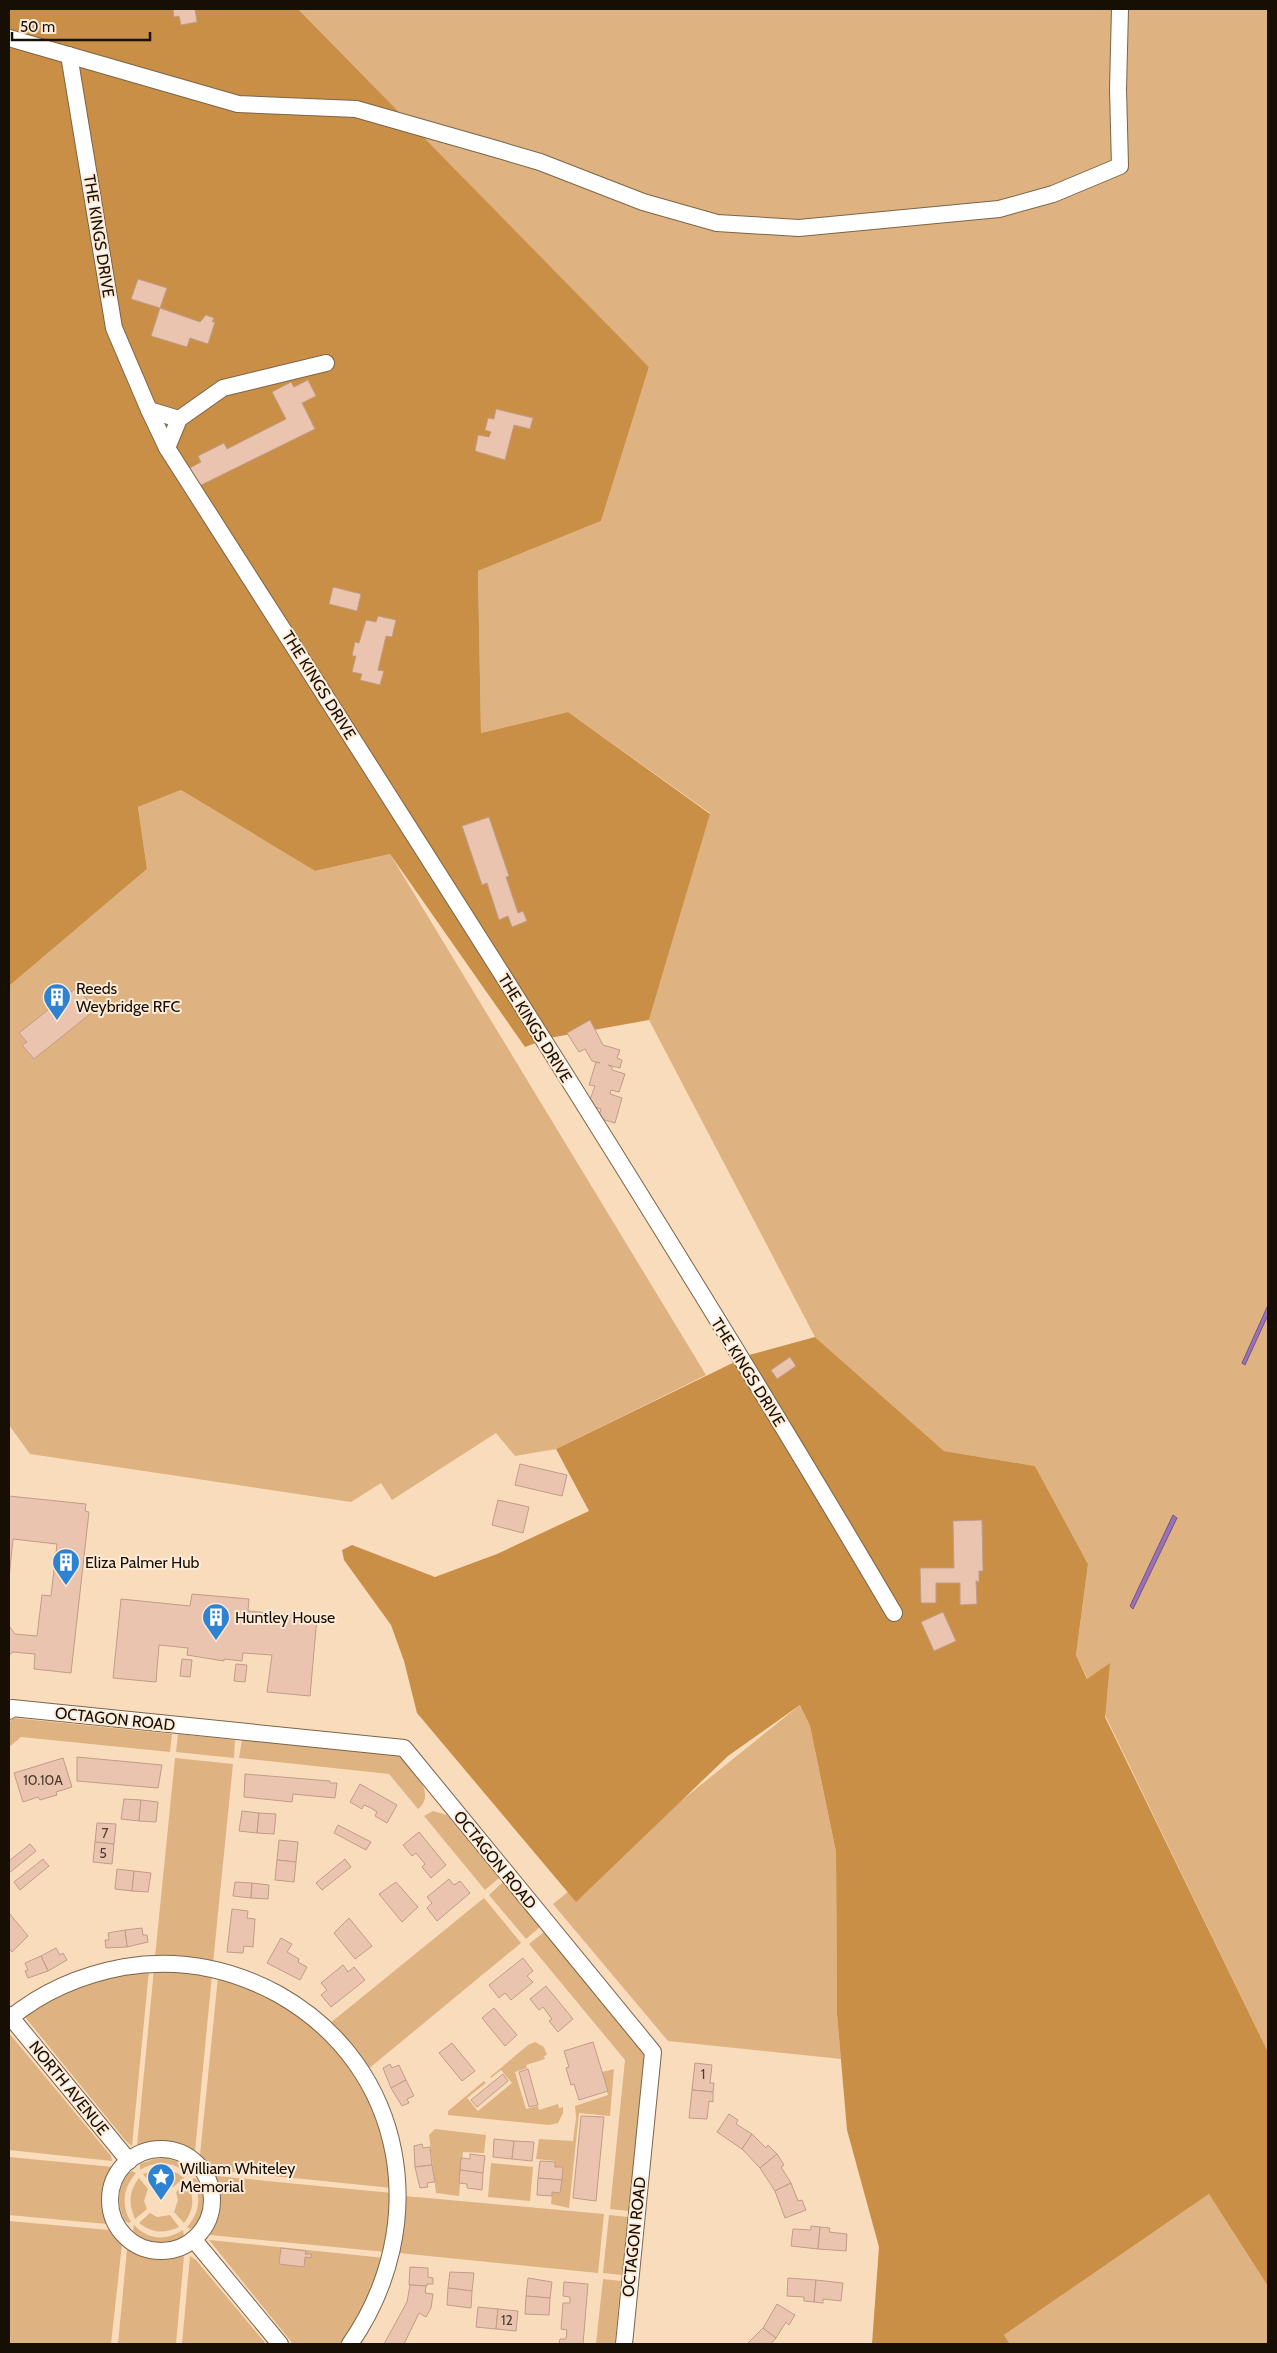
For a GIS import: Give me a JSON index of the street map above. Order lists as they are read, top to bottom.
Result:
{
  "streets": {
    "street": ["THE KINGS DRIVE", "OCTAGON ROAD", "NORTH AVENUE"]
  },
  "places": {
    "building": ["Reeds Weybridge RFC", "Eliza Palmer Hub", "Huntley House"],
    "place": ["William Whiteley Memorial"]
  },
  "house_numbers": [
    "10.10A",
    "7",
    "5",
    "1",
    "12"
  ],
  "scale_bar": "50 m"
}
